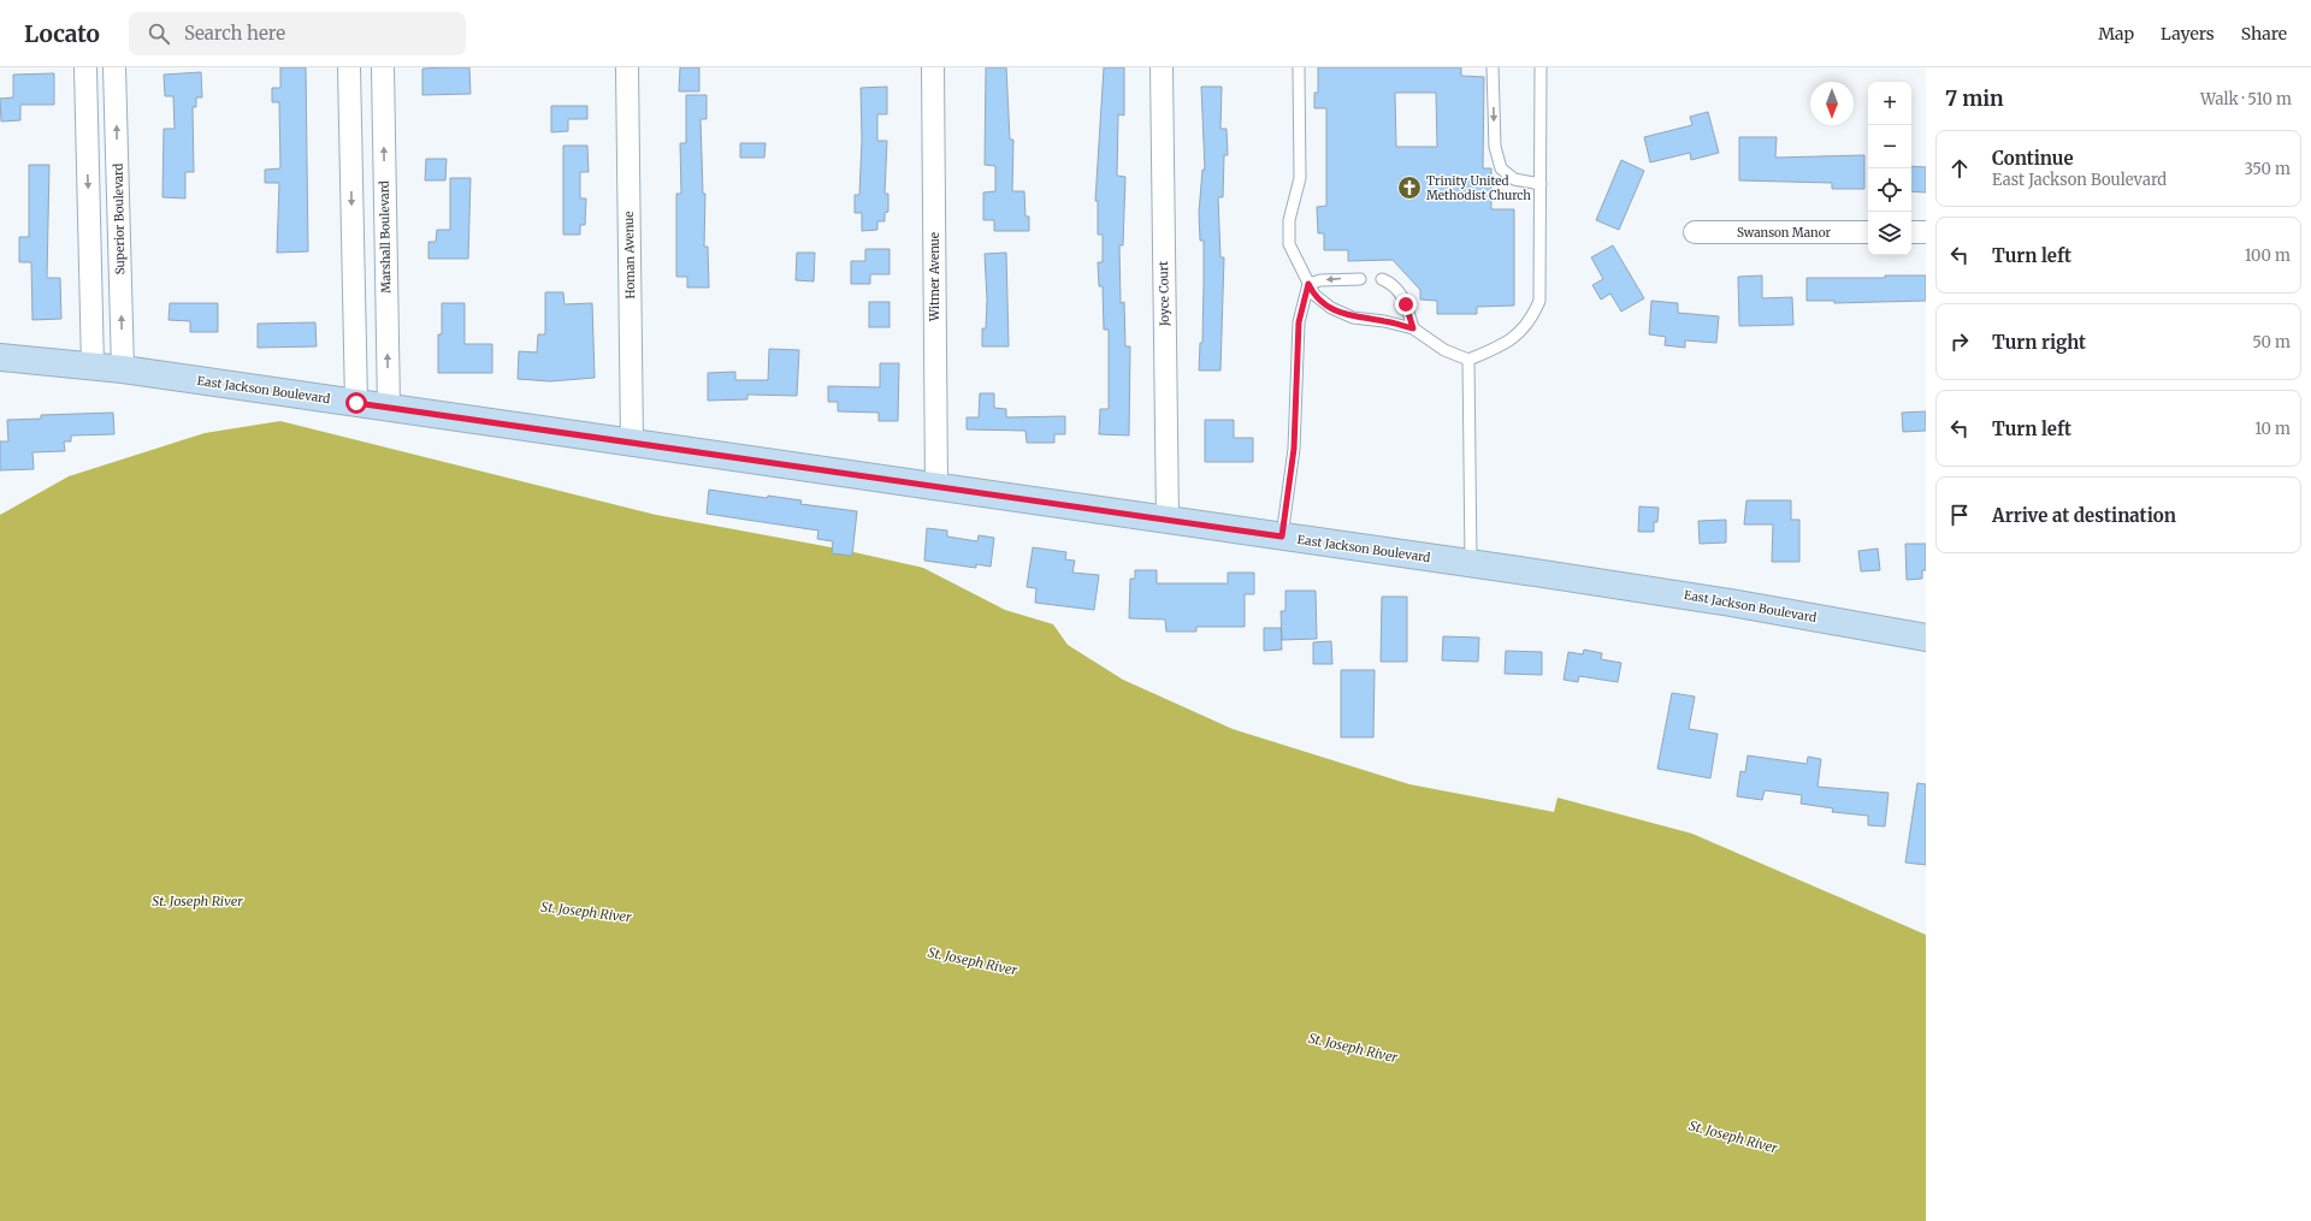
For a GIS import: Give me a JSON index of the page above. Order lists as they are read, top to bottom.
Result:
{
  "streets": {
    "main road": ["East Jackson Boulevard"],
    "street": [
      "Superior Boulevard",
      "Swanson Manor",
      "Marshall Boulevard",
      "Homan Avenue",
      "Witmer Avenue",
      "Joyce Court"
    ]
  },
  "crossings": [
    ["Superior Boulevard", "East Jackson Boulevard"],
    ["Marshall Boulevard", "East Jackson Boulevard"],
    ["Homan Avenue", "East Jackson Boulevard"],
    ["Witmer Avenue", "East Jackson Boulevard"],
    ["Joyce Court", "East Jackson Boulevard"]
  ],
  "water": ["St. Joseph River"],
  "places": {
    "church": ["Trinity United Methodist Church"]
  },
  "north": "bottom",
  "page": {
    "header": "Locato",
    "search": "Search here",
    "nav": ["Map", "Layers", "Share"],
    "heading": ["7 min", "Walk · 510 m"],
    "map_buttons": ["+", "−"],
    "list": [
      ["Continue", "East Jackson Boulevard", "350 m"],
      ["Turn left", "100 m"],
      ["Turn right", "50 m"],
      ["Turn left", "10 m"],
      "Arrive at destination"
    ]
  }
}
